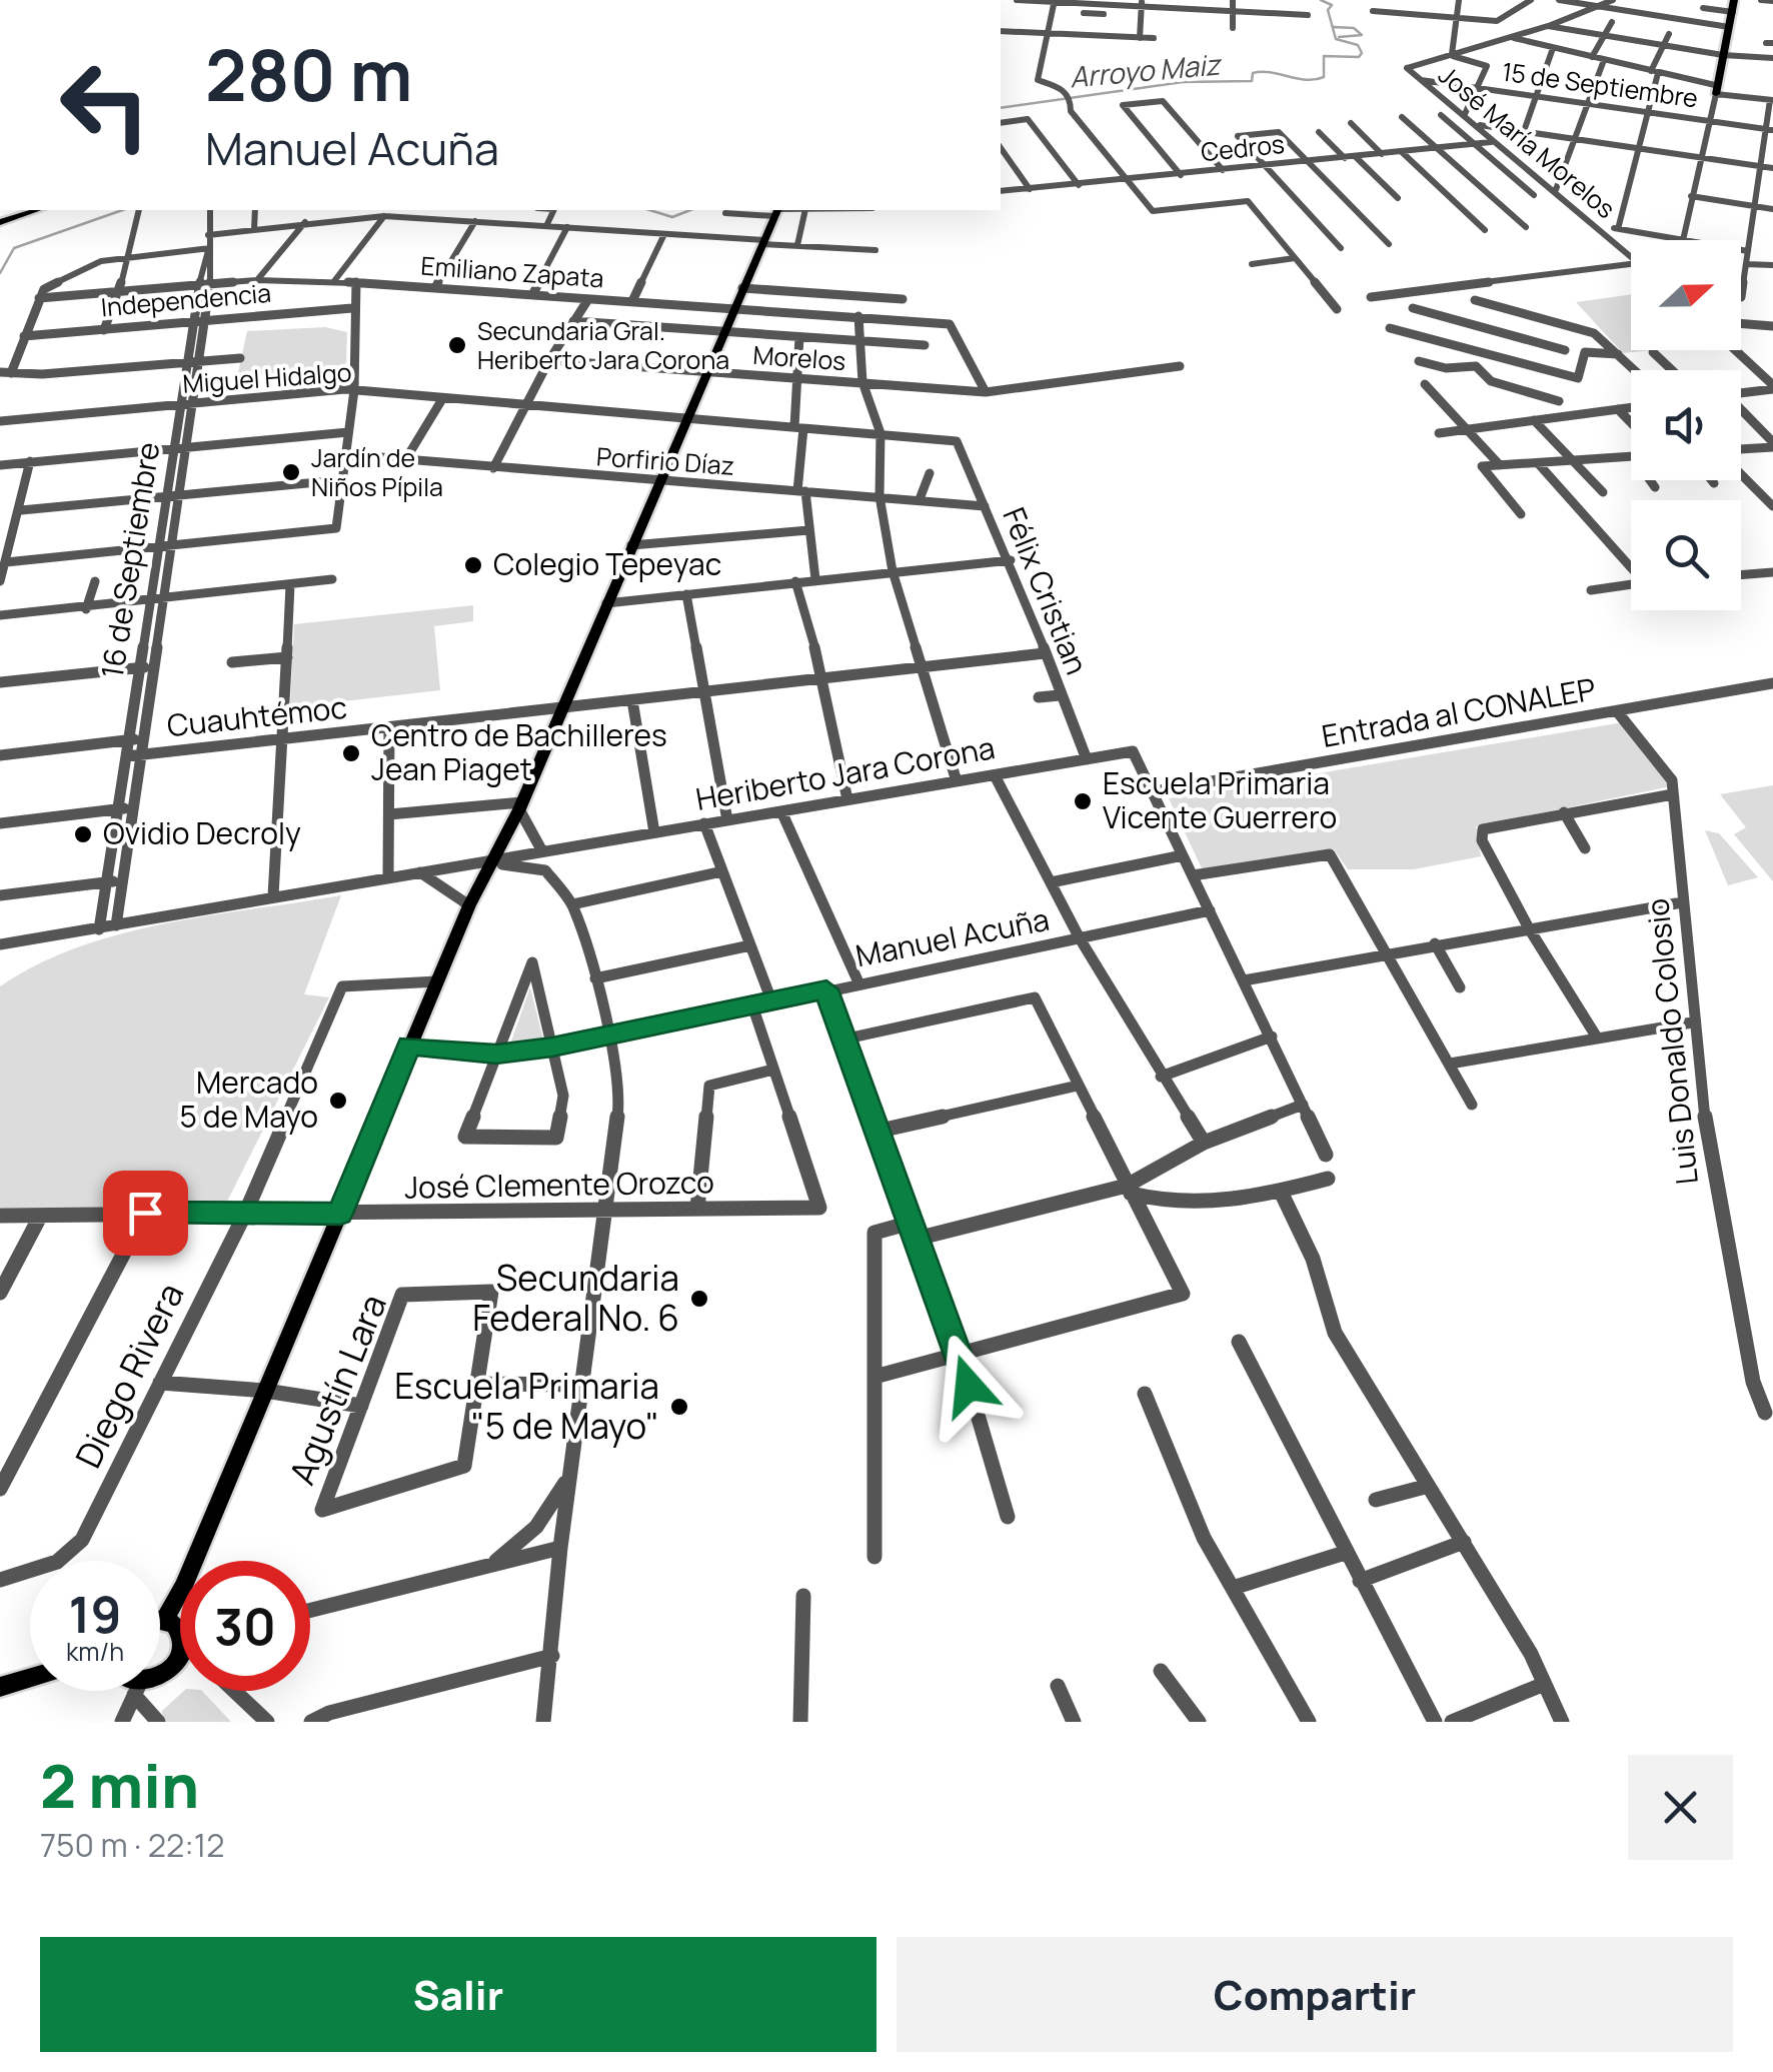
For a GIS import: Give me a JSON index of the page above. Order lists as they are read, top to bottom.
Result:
{
  "streets": {
    "street": [
      "15 de Septiembre",
      "José María Morelos",
      "Cedros",
      "Emiliano Zapata",
      "Independencia",
      "Morelos",
      "Miguel Hidalgo",
      "Porfirio Díaz",
      "16 de Septiembre",
      "Félix Cristian",
      "Entrada al CONALEP",
      "Cuauhtémoc",
      "Heriberto Jara Corona",
      "Manuel Acuña",
      "Luis Donaldo Colosio",
      "José Clemente Orozco",
      "Diego Rivera",
      "Agustín Lara"
    ]
  },
  "crossings": [
    ["15 de Septiembre", "José María Morelos"],
    ["Emiliano Zapata", "Morelos"],
    ["Emiliano Zapata", "16 de Septiembre"],
    ["Independencia", "16 de Septiembre"],
    ["Miguel Hidalgo", "16 de Septiembre"],
    ["Miguel Hidalgo", "Félix Cristian"],
    ["Porfirio Díaz", "Félix Cristian"],
    ["16 de Septiembre", "Cuauhtémoc"],
    ["16 de Septiembre", "Heriberto Jara Corona"],
    ["Félix Cristian", "Cuauhtémoc"],
    ["Félix Cristian", "Heriberto Jara Corona"],
    ["Entrada al CONALEP", "Heriberto Jara Corona"],
    ["Entrada al CONALEP", "Luis Donaldo Colosio"],
    ["José Clemente Orozco", "Diego Rivera"]
  ],
  "water": ["Arroyo Maiz"],
  "places": [
    "Secundaria Gral. Heriberto Jara Corona",
    "Jardín de Niños Pípila",
    "Colegio Tepeyac",
    "Centro de Bachilleres Jean Piaget",
    "Escuela Primaria Vicente Guerrero",
    "Ovidio Decroly",
    "Mercado 5 de Mayo",
    "Secundaria Federal No. 6",
    "Escuela Primaria \"5 de Mayo\""
  ],
  "north": "right",
  "page": {
    "turn": ["280 m", "Manuel Acuña"],
    "speed": "19 km/h",
    "limit": "30",
    "heading": ["2 min", "750 m · 22:12"],
    "buttons": ["Salir", "Compartir"]
  }
}
